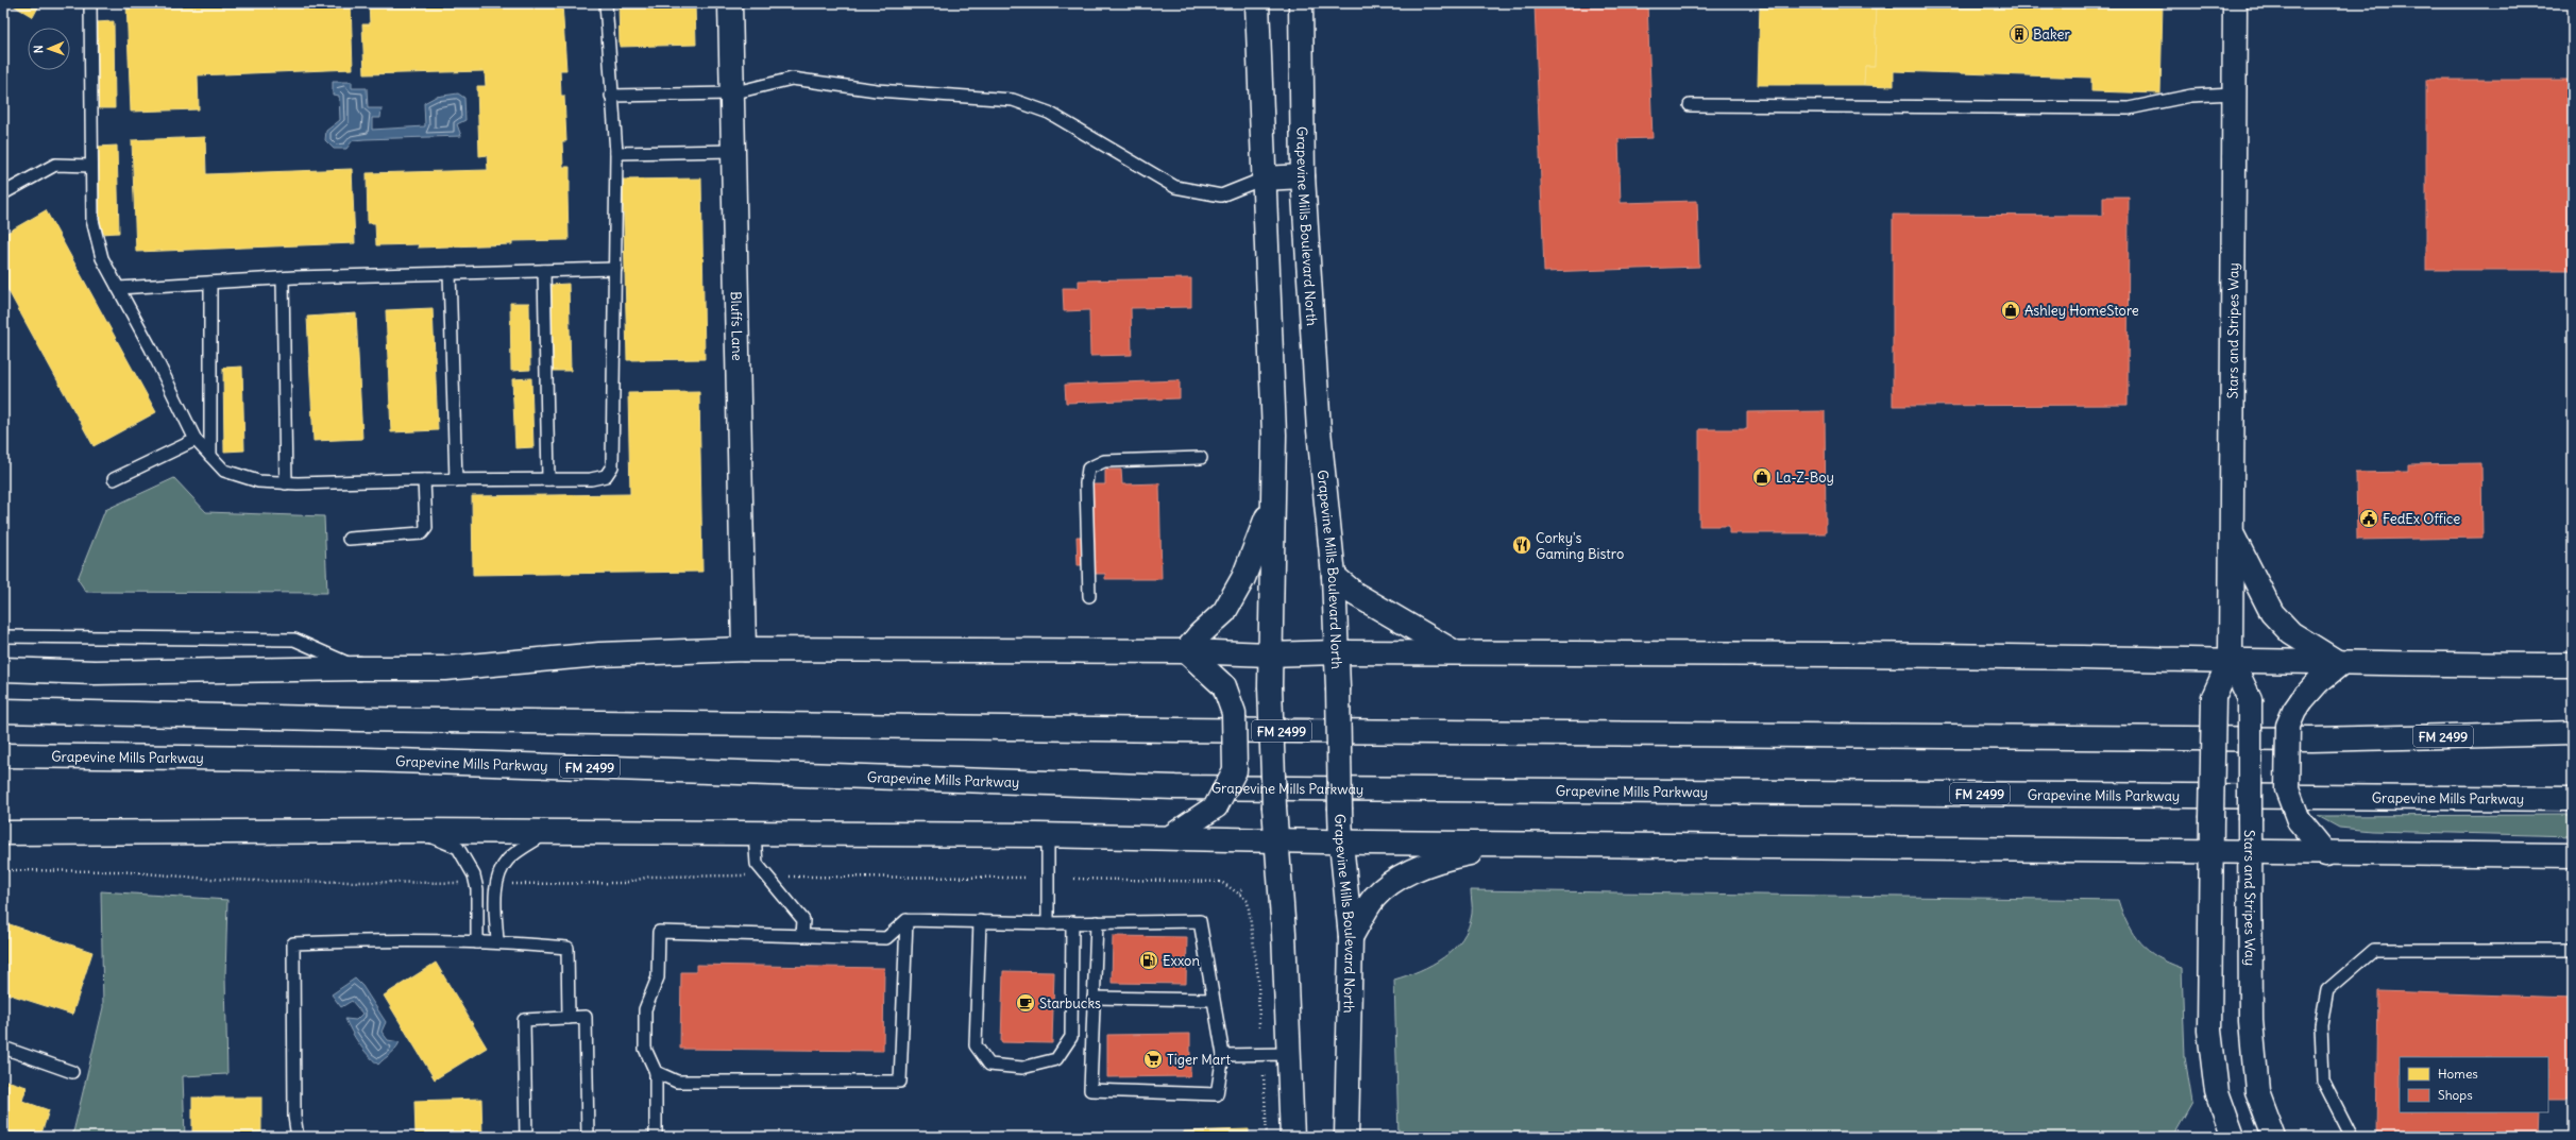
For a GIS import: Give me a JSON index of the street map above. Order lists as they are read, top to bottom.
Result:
{
  "streets": {
    "main road": [
      "Grapevine Mills Boulevard North",
      "Bluffs Lane",
      "Stars and Stripes Way",
      "FM 2499",
      "Grapevine Mills Parkway"
    ]
  },
  "places": {
    "building": ["Baker"],
    "shop": ["Ashley HomeStore", "La-Z-Boy"],
    "public building": ["FedEx Office"],
    "restaurant": ["Corky's Gaming Bistro"],
    "fuel station": ["Exxon"],
    "cafe": ["Starbucks"],
    "supermarket": ["Tiger Mart"]
  },
  "legend": ["Homes", "Shops"],
  "north": "left"
}
